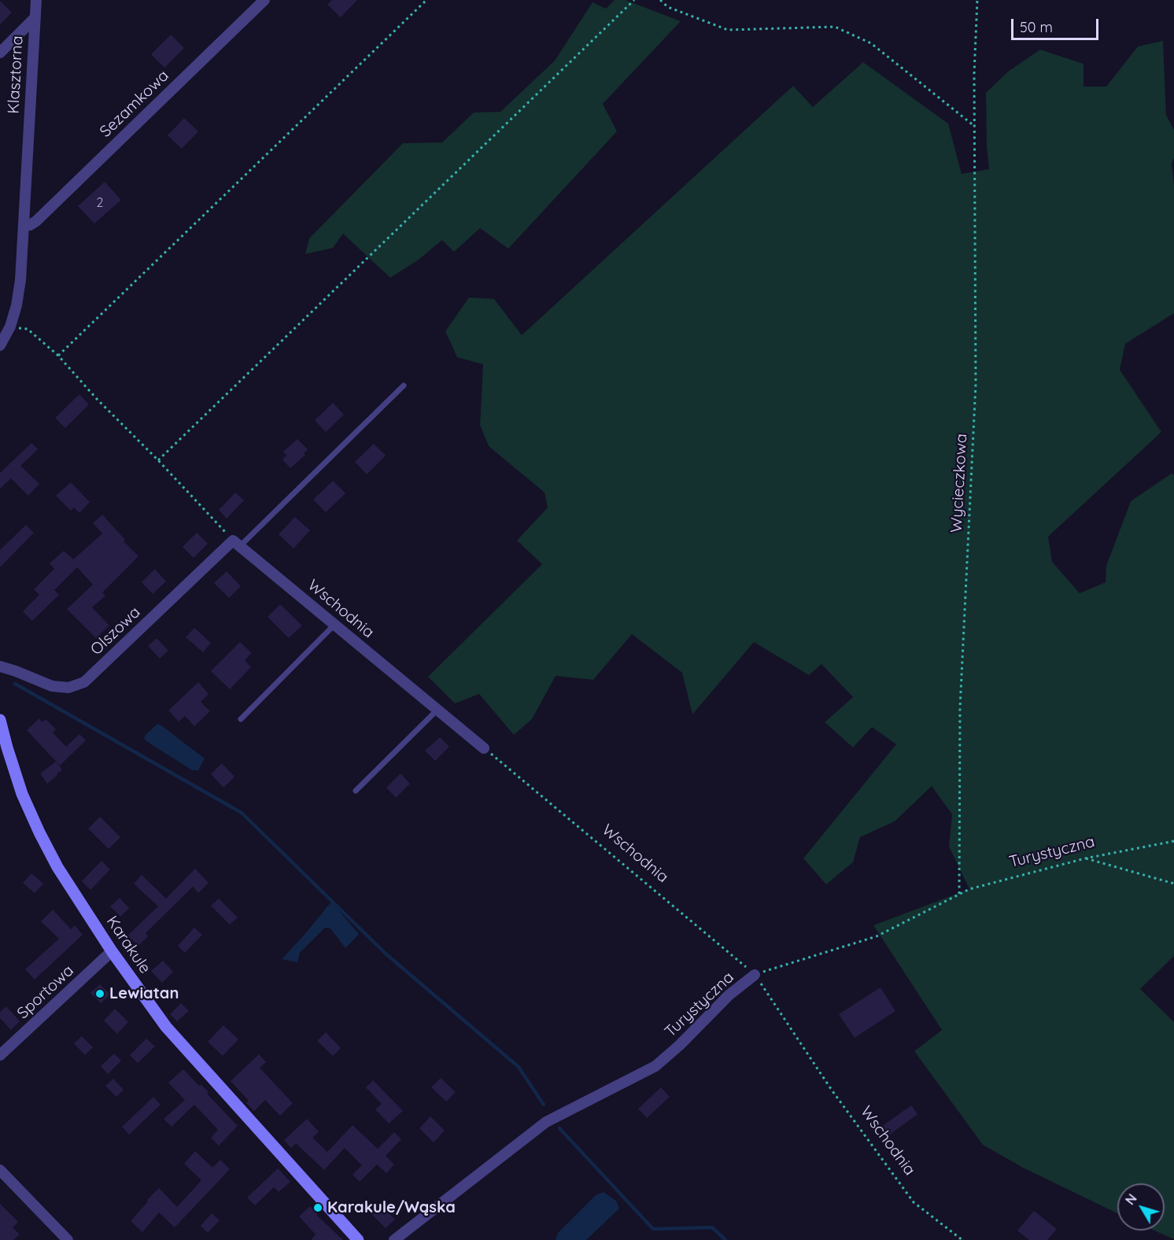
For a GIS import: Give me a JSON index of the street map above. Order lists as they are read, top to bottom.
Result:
{
  "streets": {
    "street": [
      "Klasztorna",
      "Sezamkowa",
      "Wschodnia",
      "Olszowa",
      "Turystyczna",
      "Karakule",
      "Sportowa"
    ],
    "path": ["Wycieczkowa"]
  },
  "crossings": [
    ["Klasztorna", "Sezamkowa"],
    ["Wycieczkowa", "Turystyczna"],
    ["Wschodnia", "Olszowa"],
    ["Wschodnia", "Turystyczna"],
    ["Karakule", "Sportowa"]
  ],
  "places": ["Lewiatan", "Karakule/Wąska"],
  "house_numbers": ["2"],
  "scale_bar": "50 m",
  "north": "top left"
}
